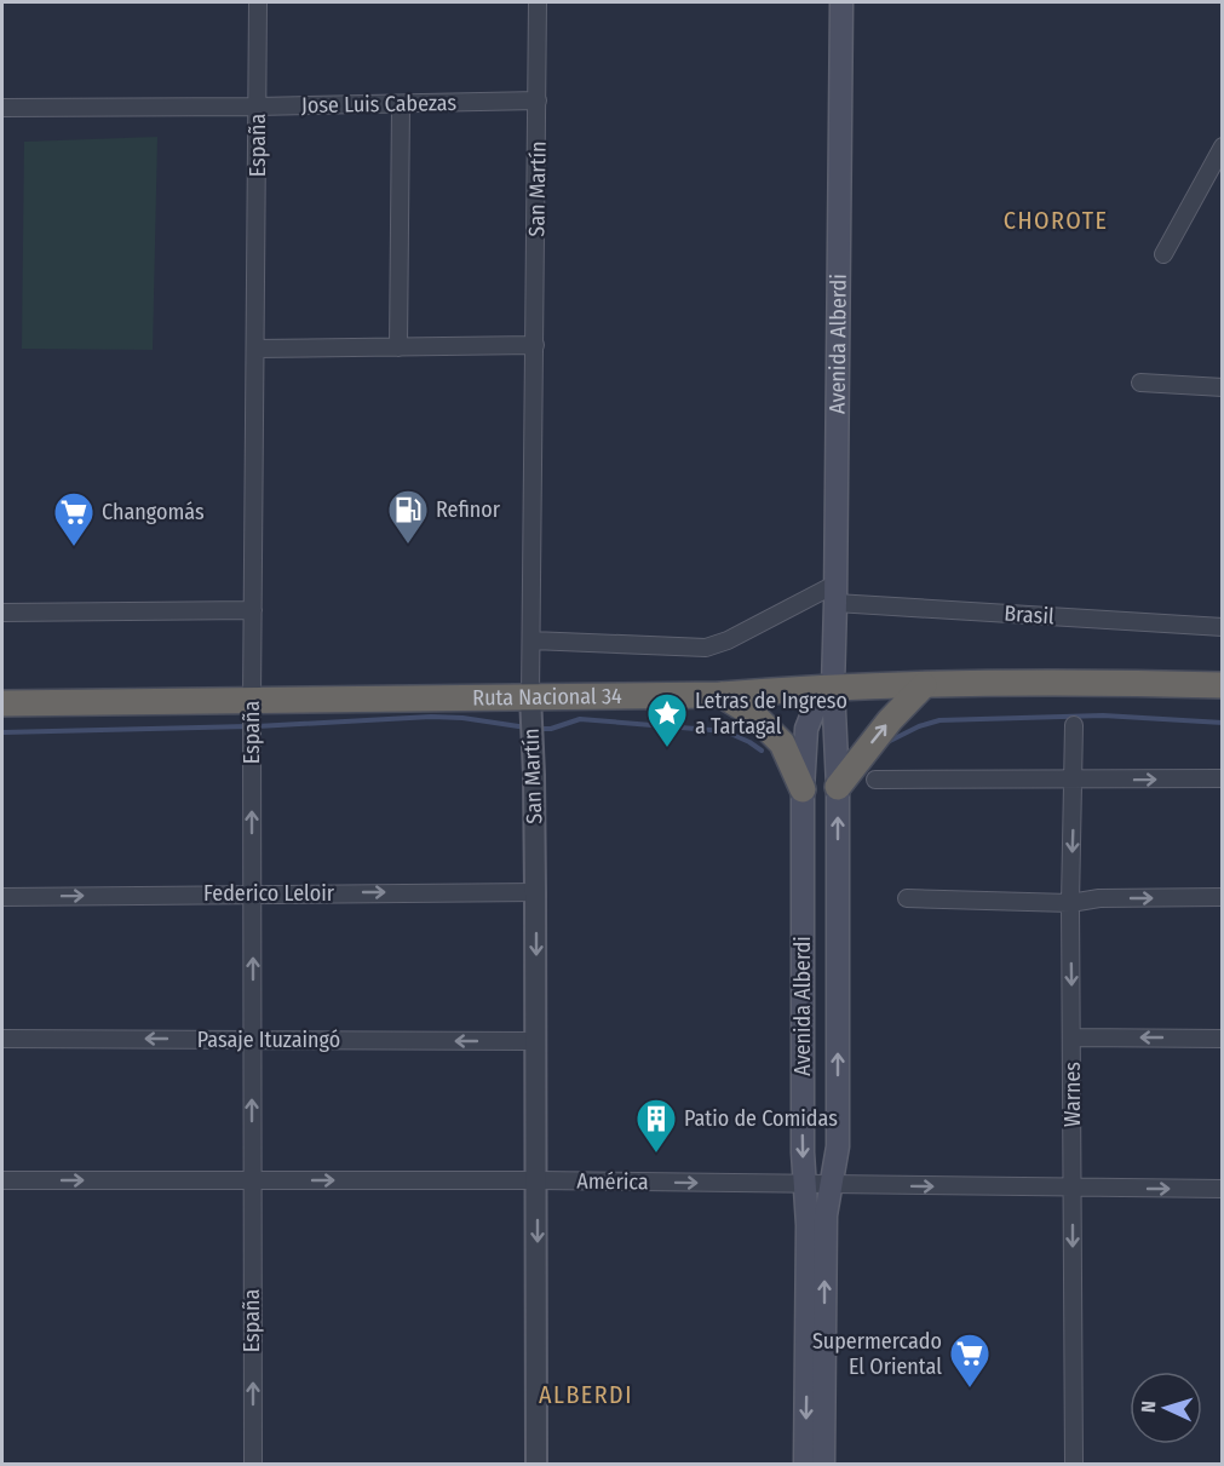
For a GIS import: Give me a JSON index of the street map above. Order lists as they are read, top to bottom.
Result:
{
  "streets": {
    "highway": ["Ruta Nacional 34"],
    "main road": ["Avenida Alberdi"],
    "street": [
      "Jose Luis Cabezas",
      "España",
      "San Martín",
      "Brasil",
      "Federico Leloir",
      "Pasaje Ituzaingó",
      "Warnes",
      "América"
    ]
  },
  "crossings": [
    ["Jose Luis Cabezas", "España"],
    ["Jose Luis Cabezas", "San Martín"],
    ["España", "Ruta Nacional 34"],
    ["España", "Federico Leloir"],
    ["España", "Pasaje Ituzaingó"],
    ["España", "América"],
    ["San Martín", "Ruta Nacional 34"],
    ["San Martín", "Federico Leloir"],
    ["San Martín", "Pasaje Ituzaingó"],
    ["San Martín", "América"],
    ["Avenida Alberdi", "Brasil"],
    ["Avenida Alberdi", "Ruta Nacional 34"],
    ["Avenida Alberdi", "América"],
    ["Warnes", "América"]
  ],
  "one_way": [
    "España",
    "Federico Leloir",
    "Pasaje Ituzaingó",
    "Warnes",
    "América"
  ],
  "districts": ["CHOROTE", "ALBERDI"],
  "places": {
    "fuel station": ["Refinor"],
    "supermarket": ["Changomás", "Supermercado El Oriental"],
    "place": ["Letras de Ingreso a Tartagal"],
    "building": ["Patio de Comidas"]
  },
  "north": "left"
}
